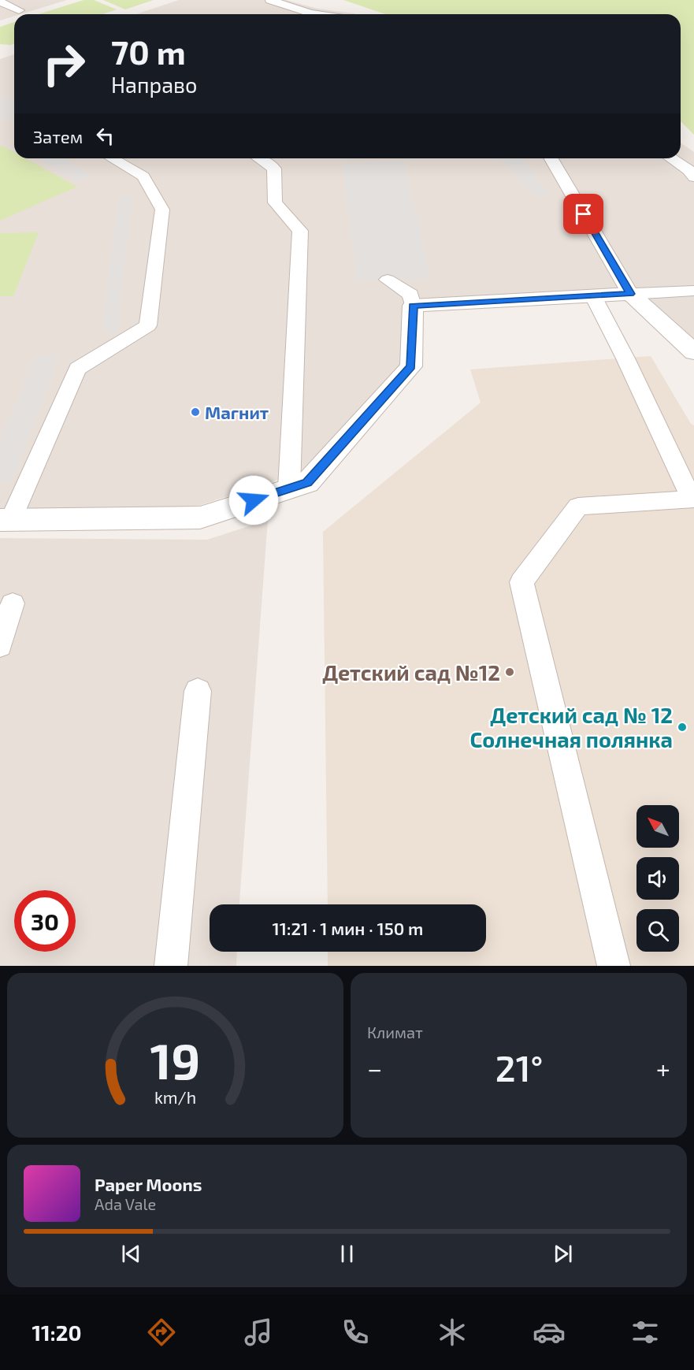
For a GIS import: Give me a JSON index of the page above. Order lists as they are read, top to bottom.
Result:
{
  "places": ["Магнит", "Детский сад №12", "Детский сад № 12 Солнечная полянка"],
  "north": "top left",
  "page": {
    "turn": ["70 m", "Направо"],
    "then": "Затем",
    "limit": "30",
    "trip": "11:21 · 1 мин · 150 m",
    "tile": "Климат",
    "heat": ["−", "21°", "+"],
    "song": ["Paper Moons", "Ada Vale"],
    "tabs": "11:20",
    "gauge": ["19", "km/h"]
  }
}
